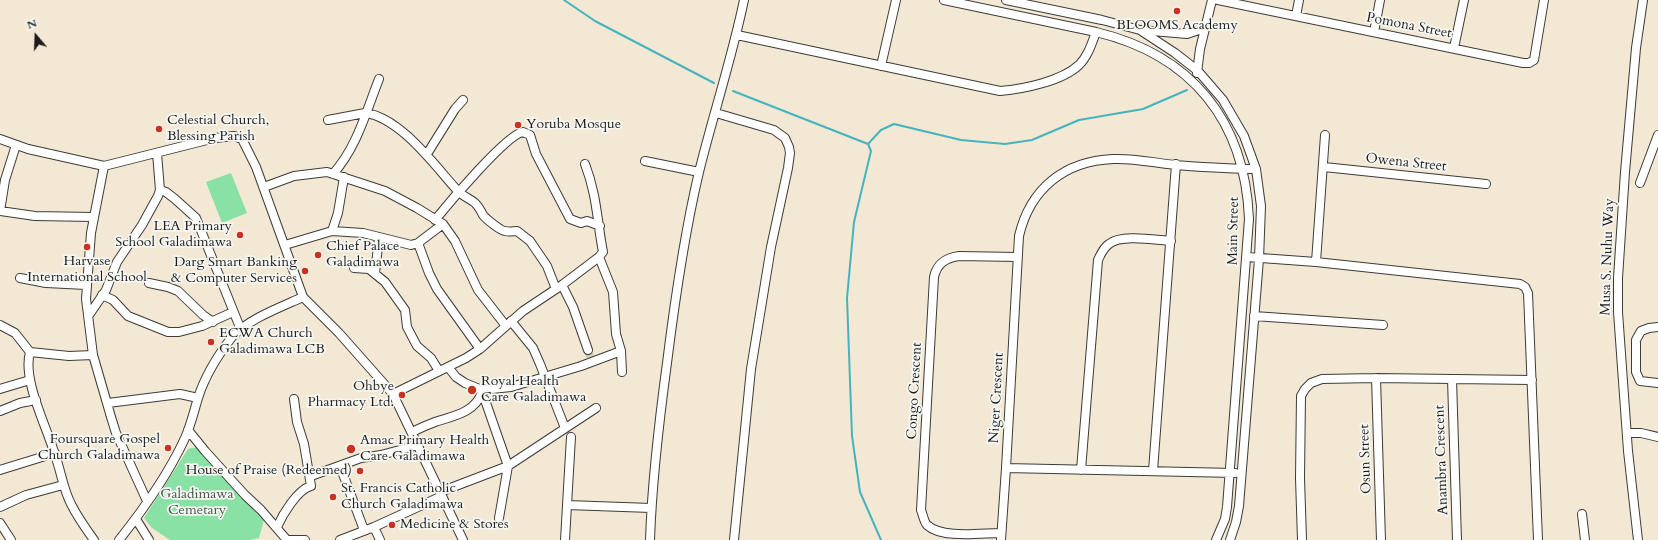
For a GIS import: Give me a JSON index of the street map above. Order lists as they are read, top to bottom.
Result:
{
  "streets": {
    "street": [
      "Pomona Street",
      "Owena Street",
      "Main Street",
      "Musa S. Nuhu Way",
      "Congo Crescent",
      "Niger Crescent",
      "Osun Street",
      "Anambra Crescent"
    ]
  },
  "crossings": [
    ["Main Street", "Niger Crescent"],
    ["Congo Crescent", "Niger Crescent"]
  ],
  "parks": ["Galadimawa Cemetary"],
  "places": [
    "BLOOMS Academy",
    "Yoruba Mosque",
    "Celestial Church, Blessing Parish",
    "LEA Primary School Galadimawa",
    "Harvase International School",
    "Chief Palace Galadimawa",
    "Darg Smart Banking & Computer Services",
    "ECWA Church Galadimawa LCB",
    "Royal Health Care Galadimawa",
    "Ohbye Pharmacy Ltd.",
    "Foursquare Gospel Church Galadimawa",
    "Amac Primary Health Care Galadimawa",
    "House of Praise (Redeemed)",
    "St. Francis Catholic Church Galadimawa",
    "Medicine & Stores"
  ],
  "north": "top"
}
